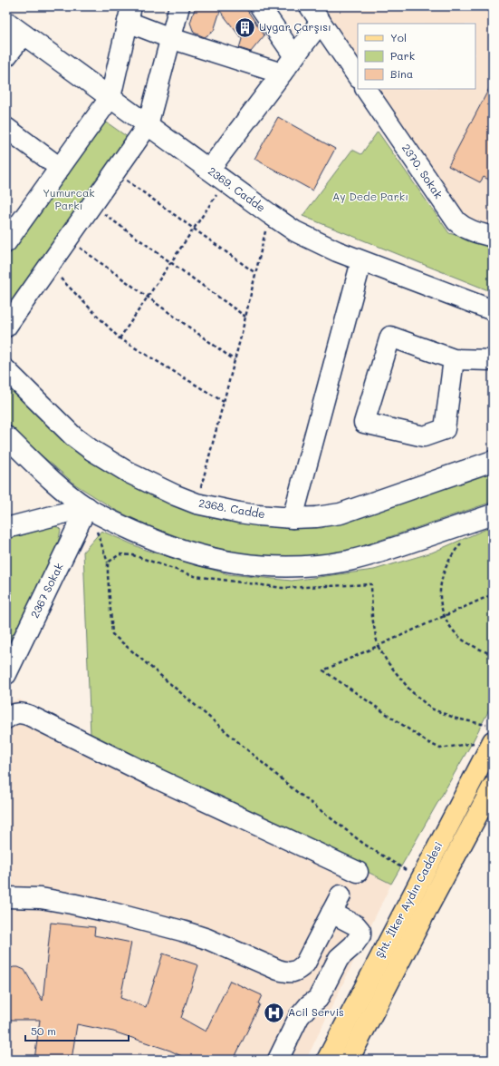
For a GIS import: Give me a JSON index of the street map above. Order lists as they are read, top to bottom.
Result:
{
  "streets": {
    "main road": ["Şht. İlker Aydın Caddesi"],
    "street": [
      "2370. Sokak",
      "2369. Cadde",
      "2368. Cadde",
      "2367 Sokak"
    ]
  },
  "parks": ["Yumurcak Parkı", "Ay Dede Parkı"],
  "places": {
    "building": ["Uygar Çarşısı"],
    "hospital": ["Acil Servis"]
  },
  "legend": ["Yol", "Park", "Bina"],
  "scale_bar": "50 m"
}
